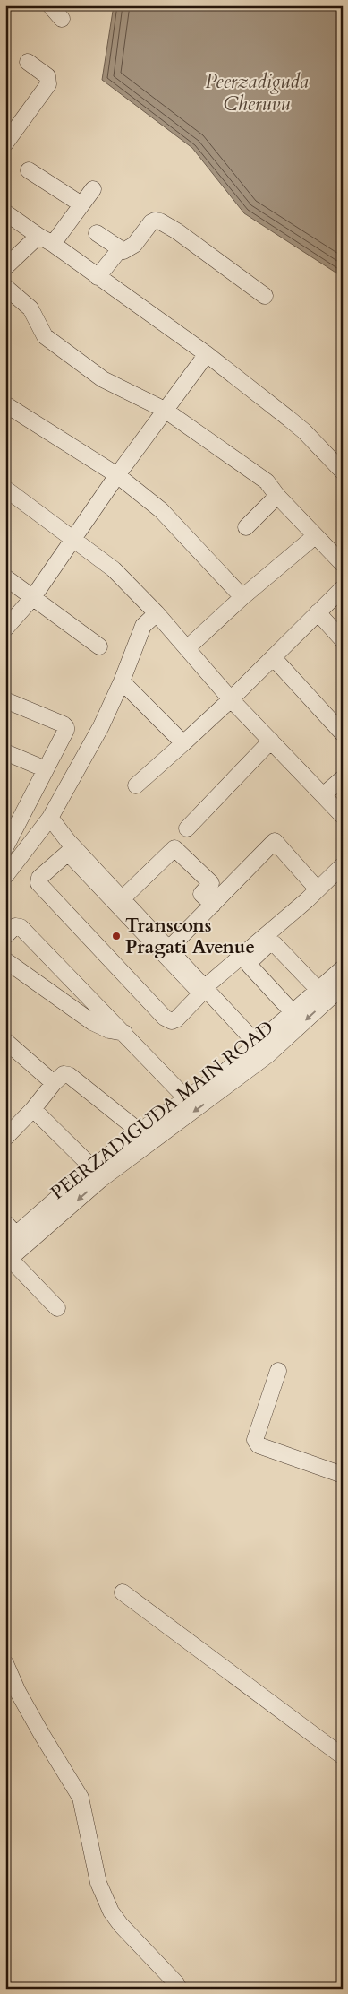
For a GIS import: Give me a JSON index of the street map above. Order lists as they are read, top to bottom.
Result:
{
  "streets": {
    "street": ["PEERZADIGUDA MAIN ROAD"]
  },
  "water": ["Peerzadiguda Cheruvu"],
  "places": ["Transcons Pragati Avenue"]
}
